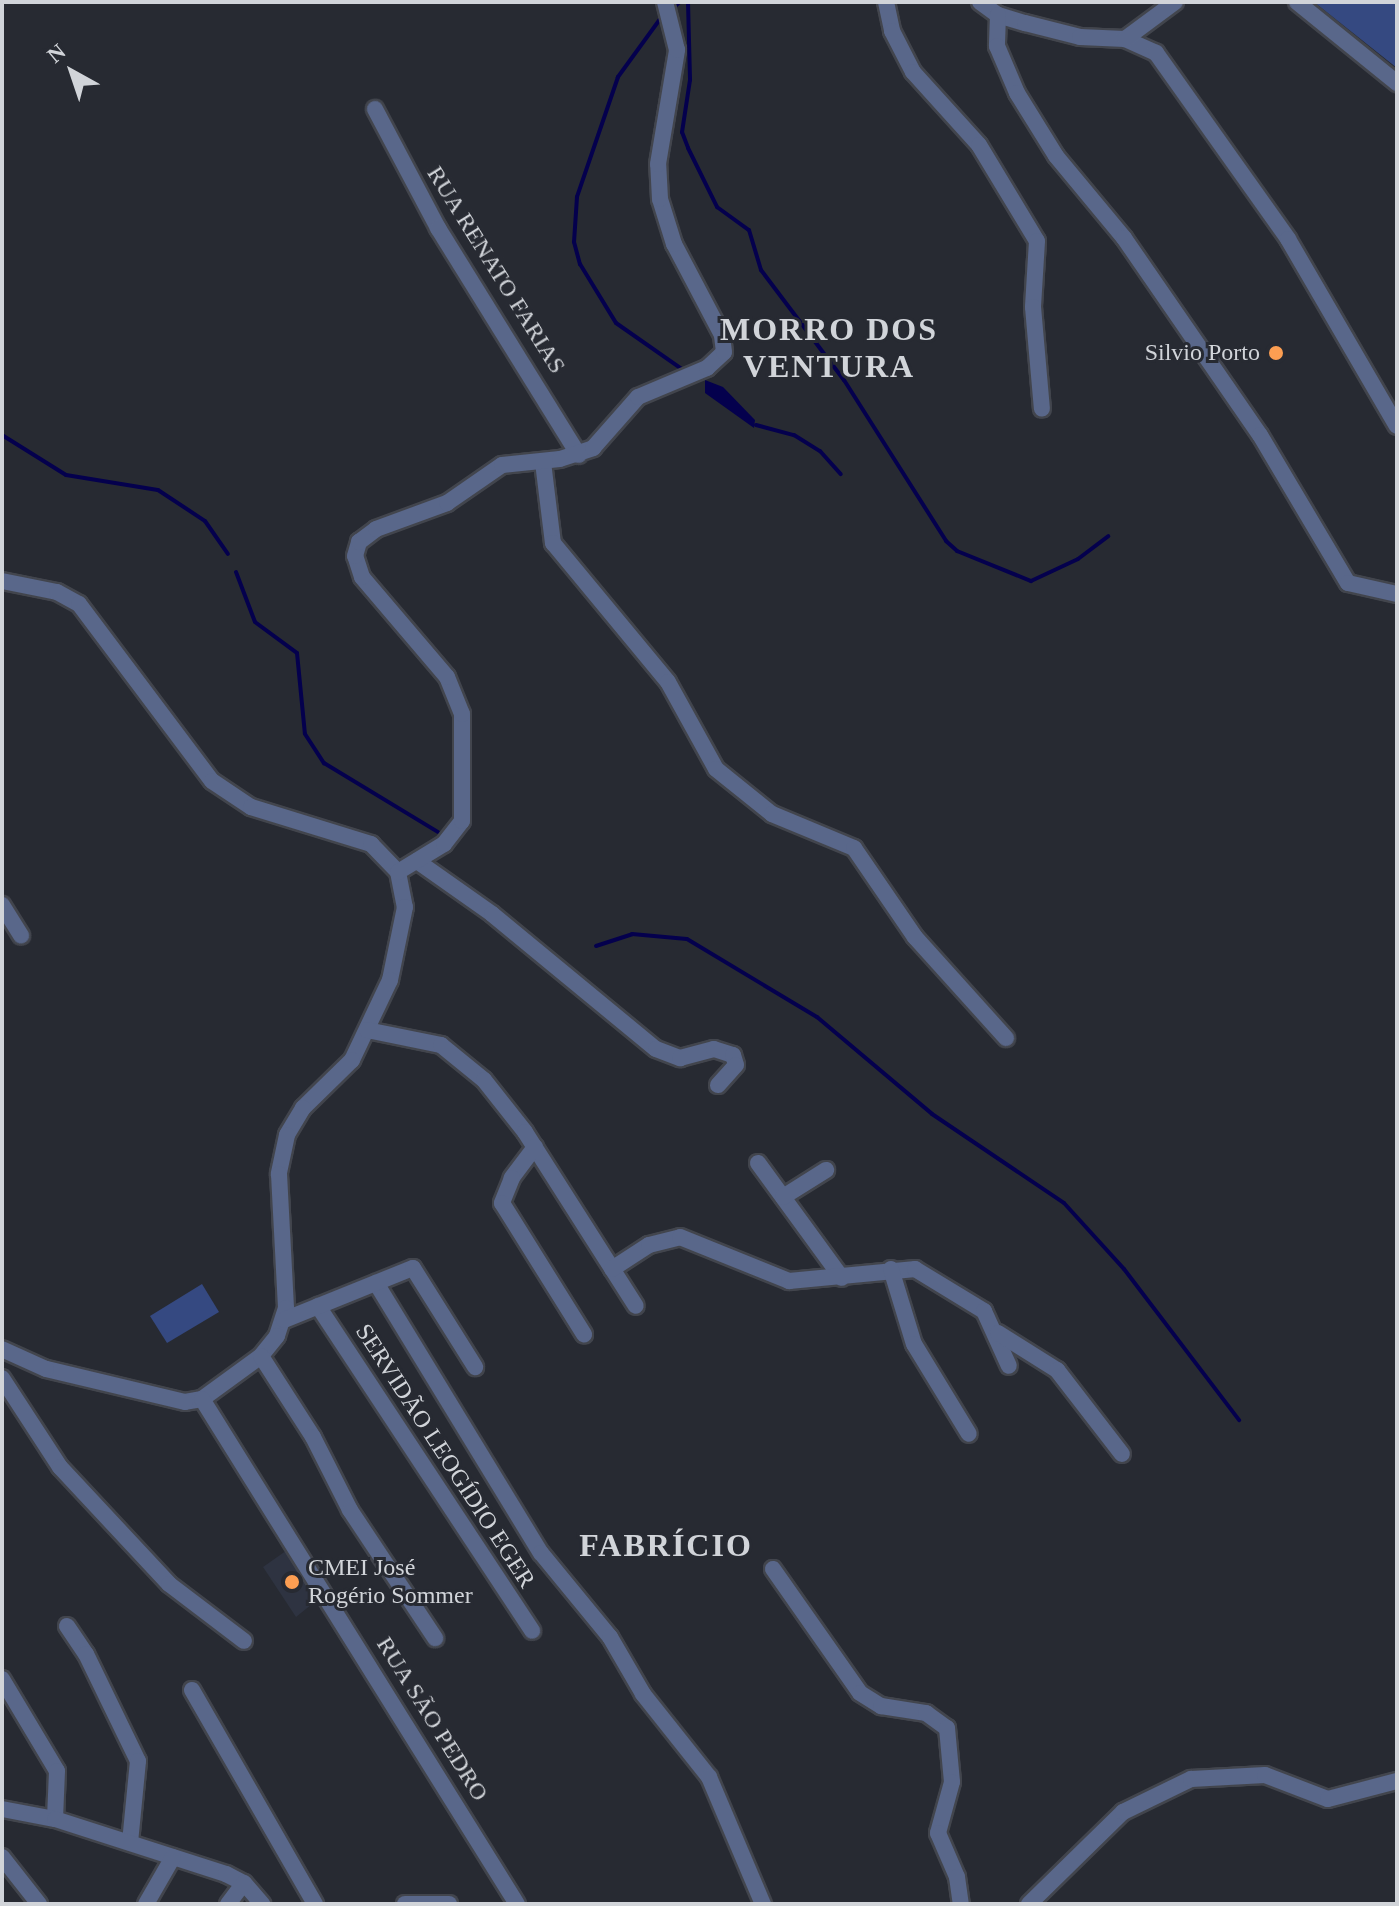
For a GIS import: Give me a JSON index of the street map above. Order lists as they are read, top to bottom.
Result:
{
  "streets": {
    "street": ["RUA RENATO FARIAS", "SERVIDÃO LEOGÍDIO EGER", "RUA SÃO PEDRO"]
  },
  "districts": ["MORRO DOS VENTURA", "FABRÍCIO"],
  "places": ["Silvio Porto", "CMEI José Rogério Sommer"],
  "north": "top left"
}
